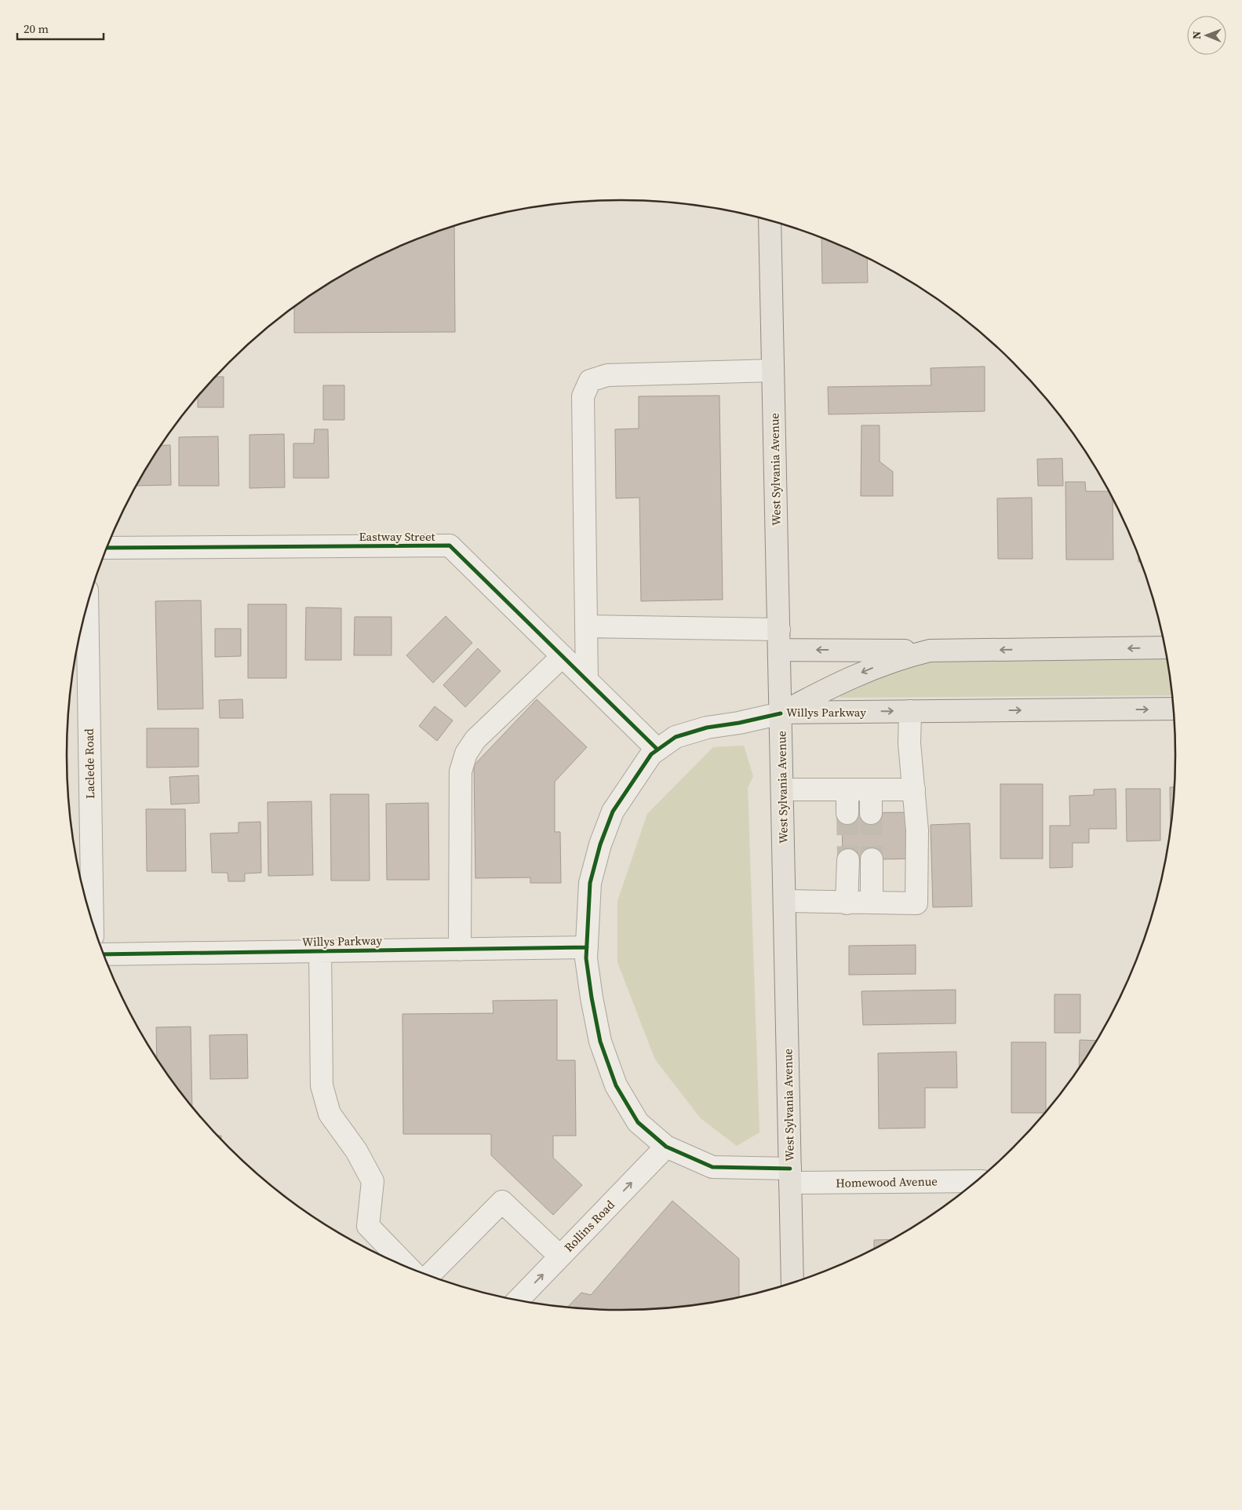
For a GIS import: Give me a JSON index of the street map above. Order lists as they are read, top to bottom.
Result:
{
  "streets": {
    "main road": ["West Sylvania Avenue", "Willys Parkway"],
    "street": [
      "Eastway Street",
      "Laclede Road",
      "Homewood Avenue",
      "Rollins Road"
    ]
  },
  "crossings": [
    ["West Sylvania Avenue", "Willys Parkway"],
    ["West Sylvania Avenue", "Homewood Avenue"],
    ["Eastway Street", "Homewood Avenue"],
    ["Willys Parkway", "Homewood Avenue"],
    ["Homewood Avenue", "Rollins Road"]
  ],
  "one_way": ["Rollins Road"],
  "scale_bar": "20 m",
  "north": "left"
}
